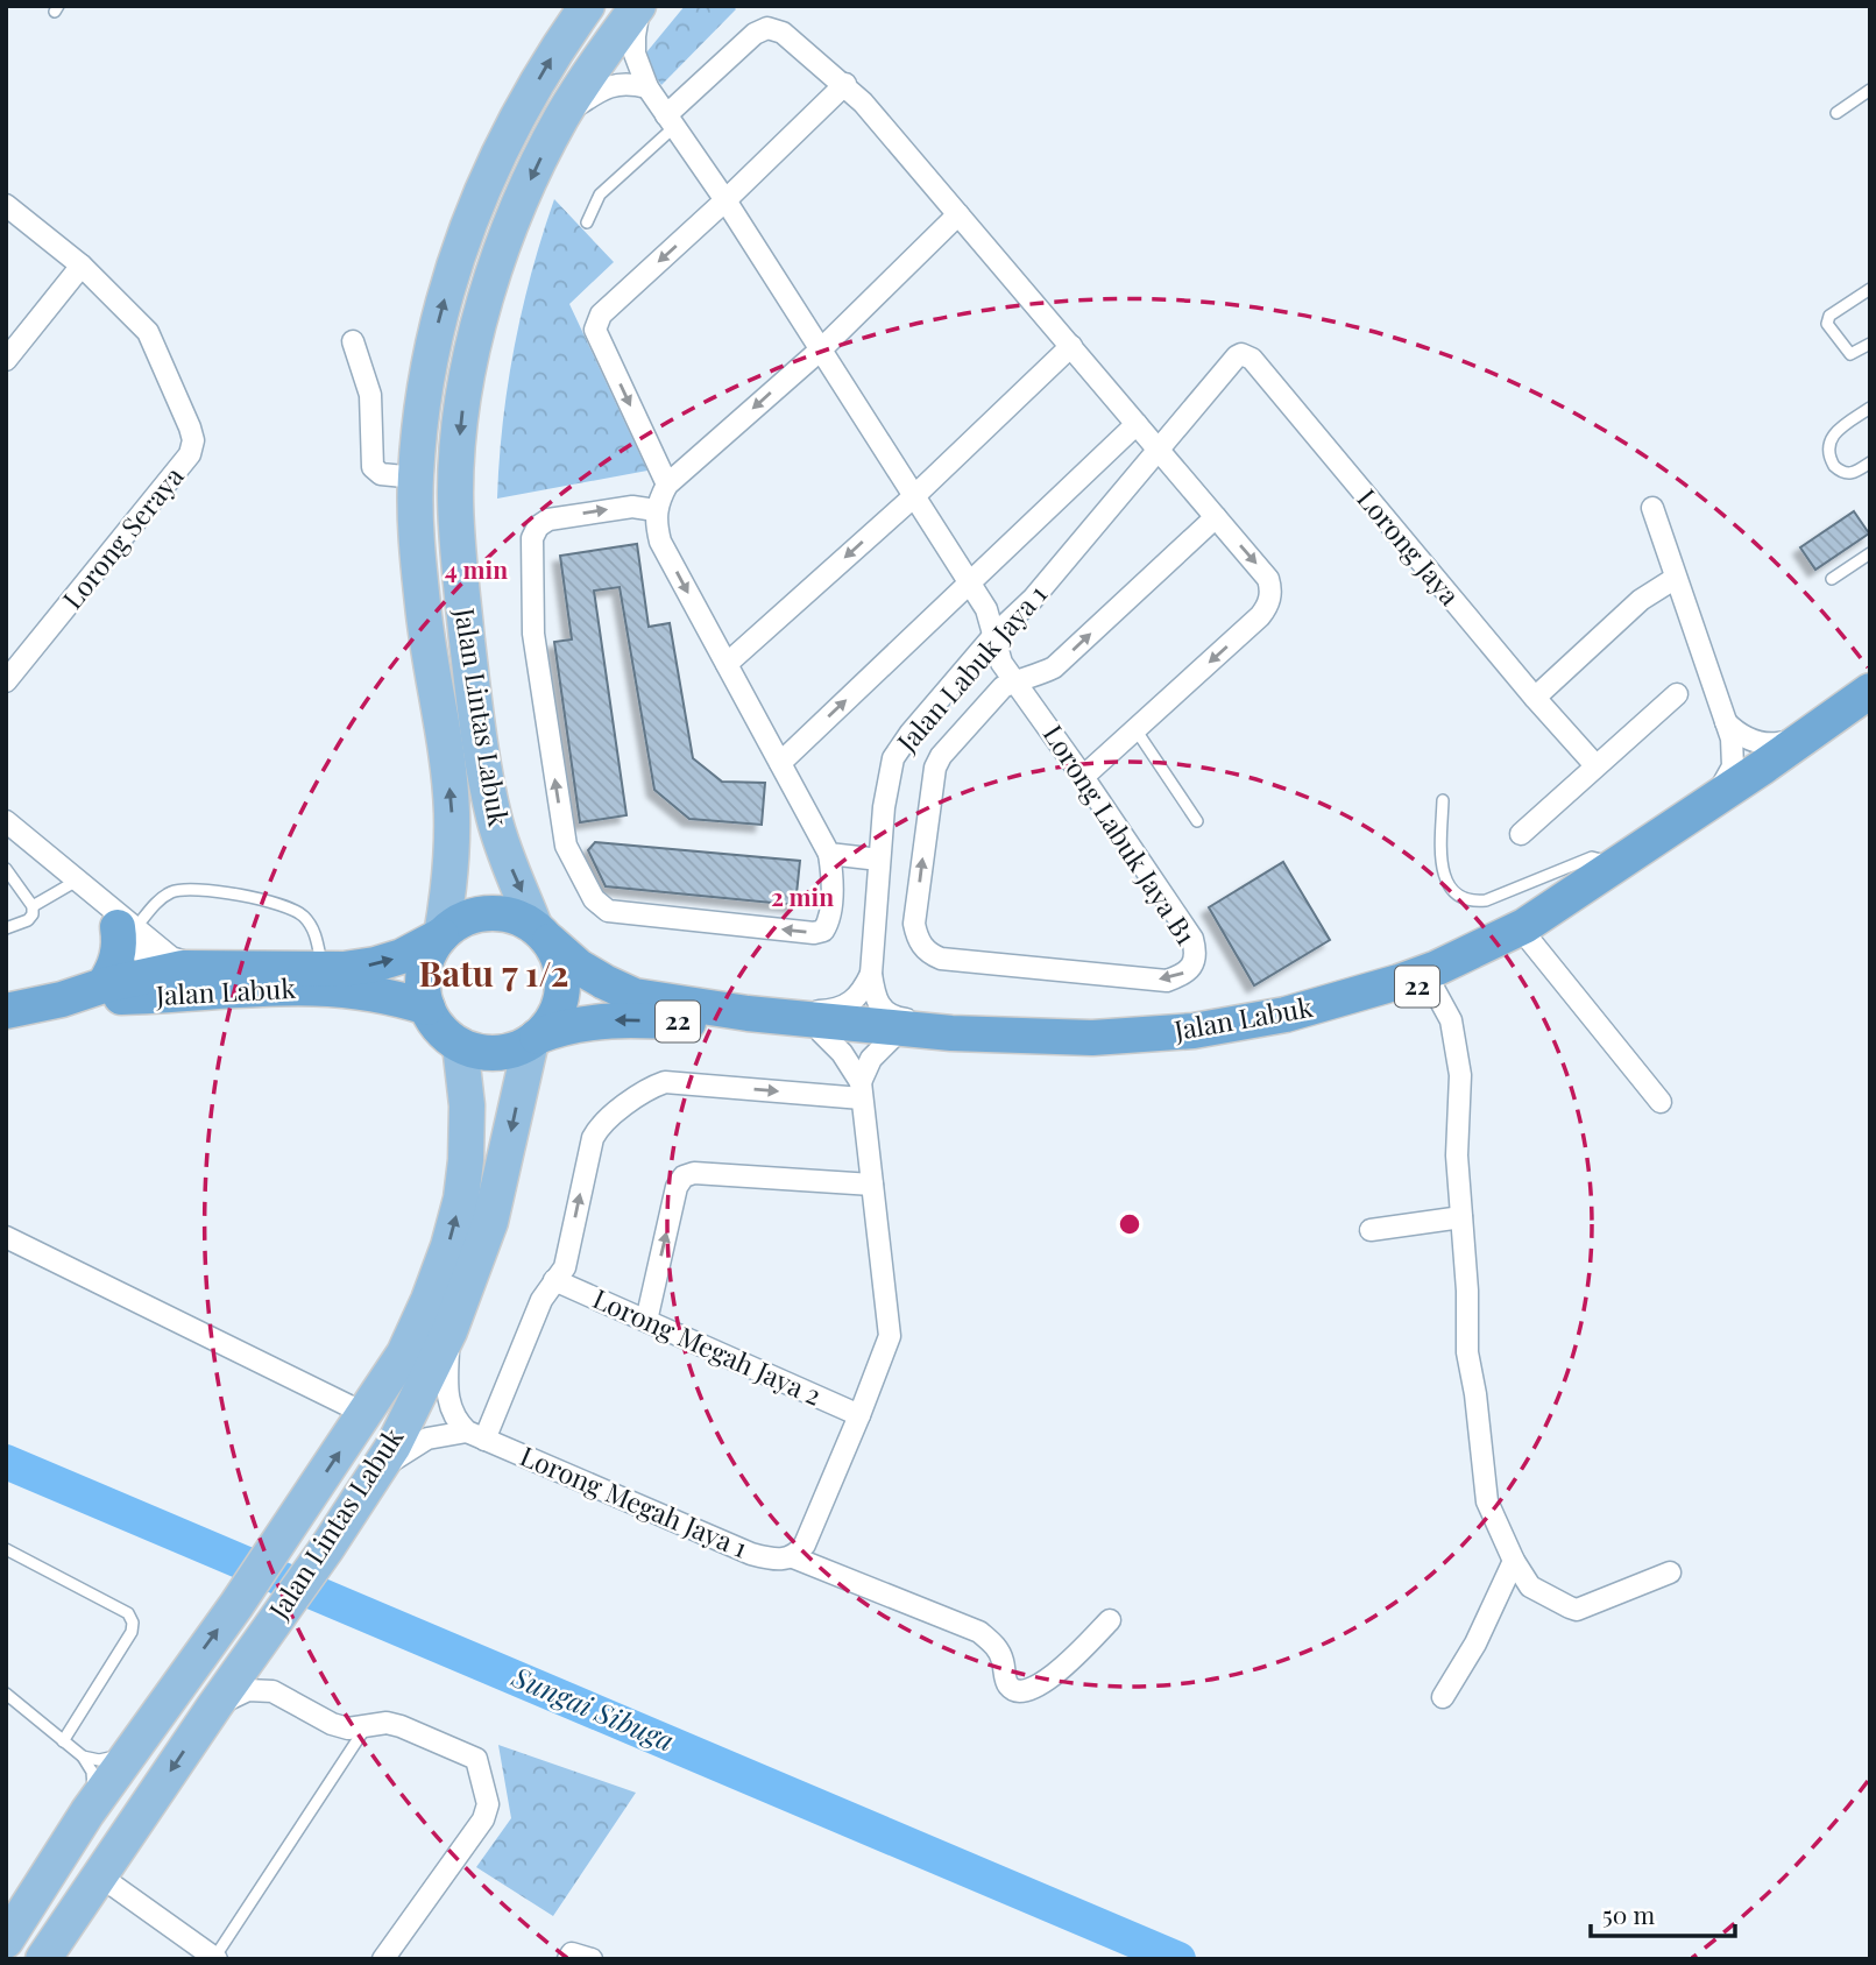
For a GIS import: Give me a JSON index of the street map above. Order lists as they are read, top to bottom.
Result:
{
  "streets": {
    "highway": ["22", "Jalan Labuk"],
    "main road": ["Jalan Lintas Labuk"],
    "street": [
      "Lorong Seraya",
      "Lorong Jaya",
      "Jalan Labuk Jaya 1",
      "Lorong Labuk Jaya B1",
      "Lorong Megah Jaya 2",
      "Lorong Megah Jaya 1"
    ]
  },
  "crossings": [
    ["Lorong Jaya", "Jalan Labuk Jaya 1"],
    ["Jalan Labuk Jaya 1", "Lorong Labuk Jaya B1"],
    ["Jalan Lintas Labuk", "Lorong Labuk Jaya B1"],
    ["Jalan Lintas Labuk", "22"],
    ["Jalan Lintas Labuk", "Jalan Labuk"],
    ["22", "Jalan Labuk"]
  ],
  "districts": ["Batu 7 1/2"],
  "water": ["Sungai Sibuga"],
  "scale_bar": "50 m",
  "rings": ["4 min", "2 min"]
}
